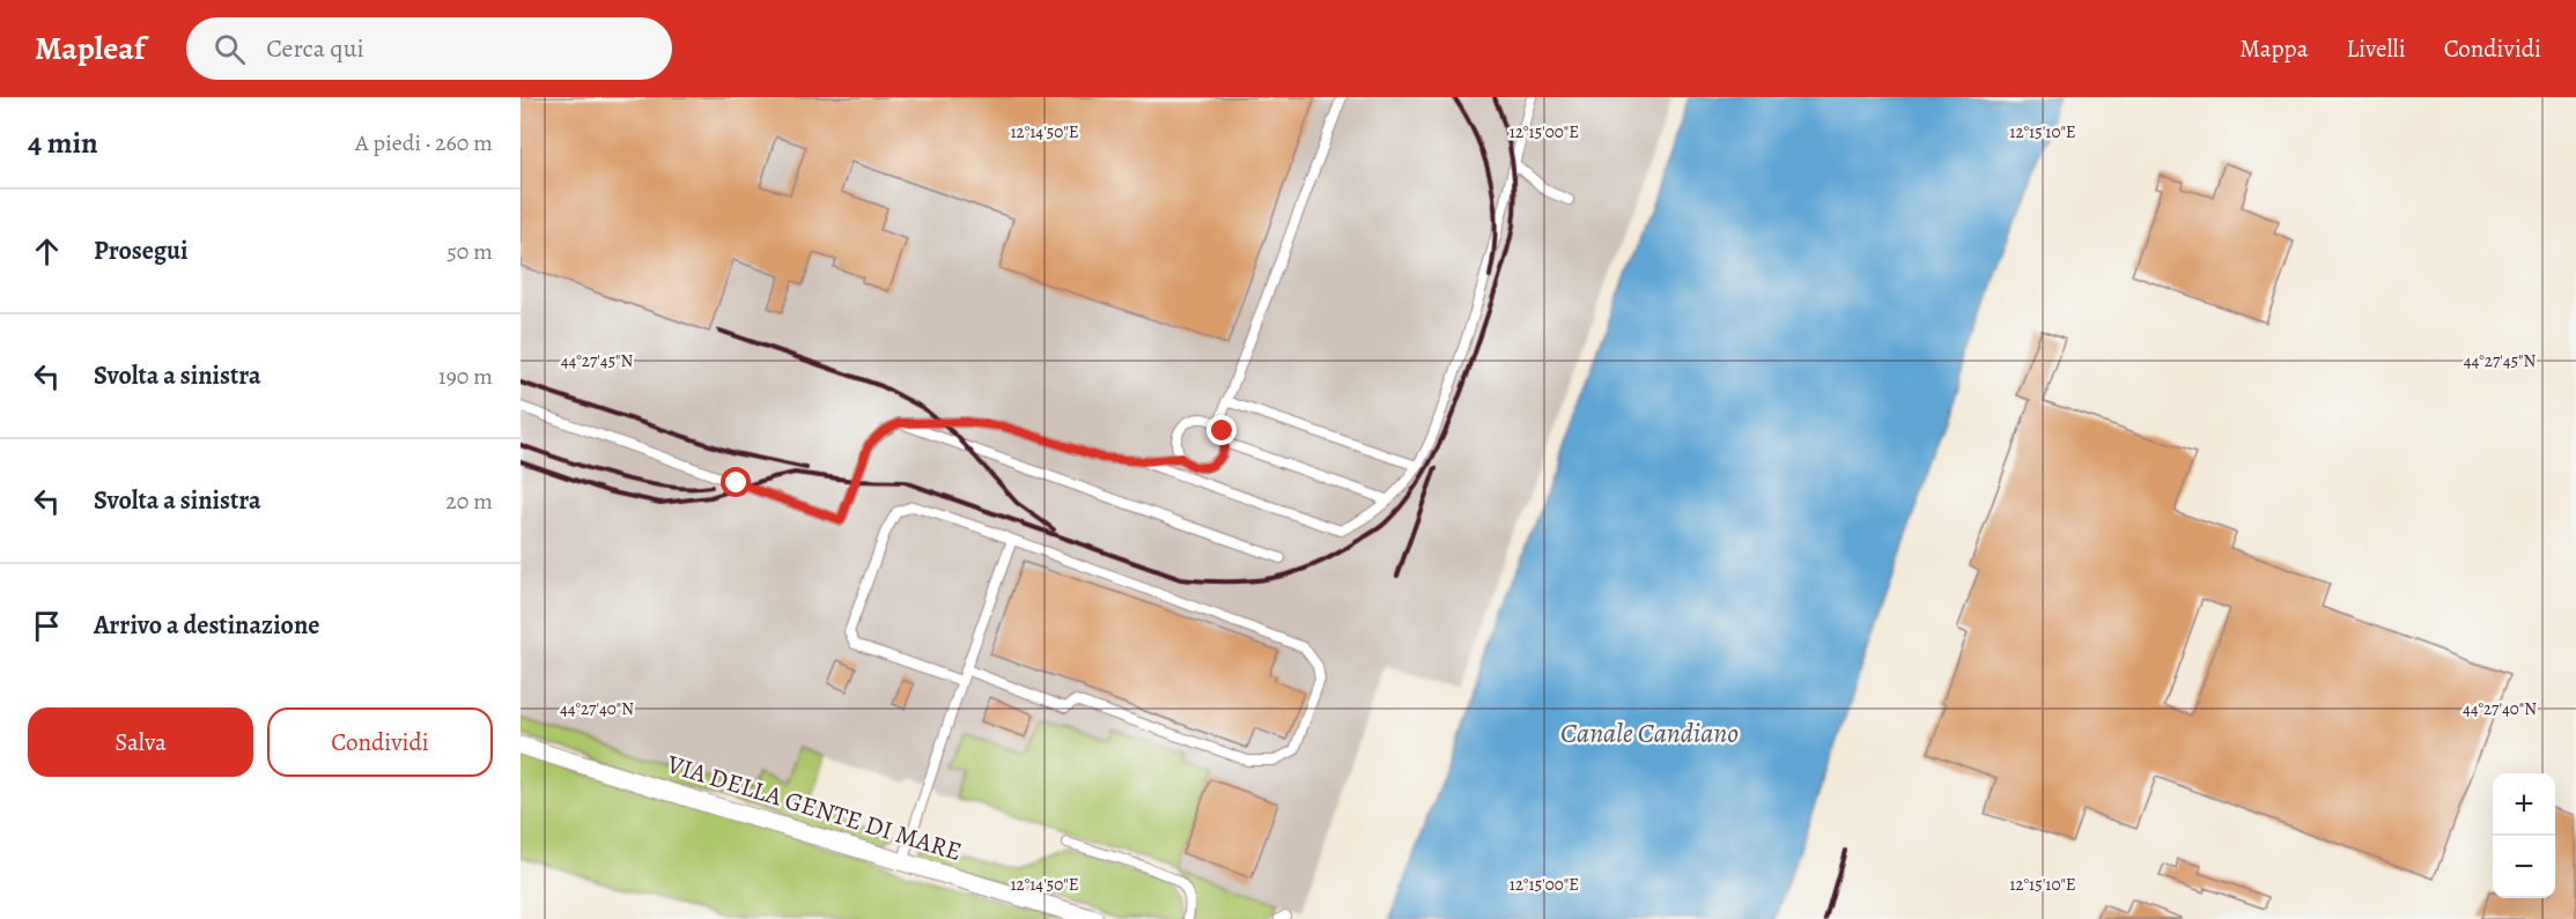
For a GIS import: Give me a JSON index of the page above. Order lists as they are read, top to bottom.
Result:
{
  "streets": {
    "street": ["VIA DELLA GENTE DI MARE"]
  },
  "water": ["Canale Candiano"],
  "page": {
    "header": "Mapleaf",
    "search": "Cerca qui",
    "nav": ["Mappa", "Livelli", "Condividi"],
    "heading": ["4 min", "A piedi · 260 m"],
    "list": [
      ["Prosegui", "50 m"],
      ["Svolta a sinistra", "190 m"],
      ["Svolta a sinistra", "20 m"],
      "Arrivo a destinazione"
    ],
    "buttons": ["Salva", "Condividi"],
    "map_buttons": ["+", "−"]
  },
  "coordinates": [
    "12°14'50\"E",
    "12°15'00\"E",
    "12°15'10\"E",
    "44°27'45\"N",
    "44°27'40\"N"
  ]
}
